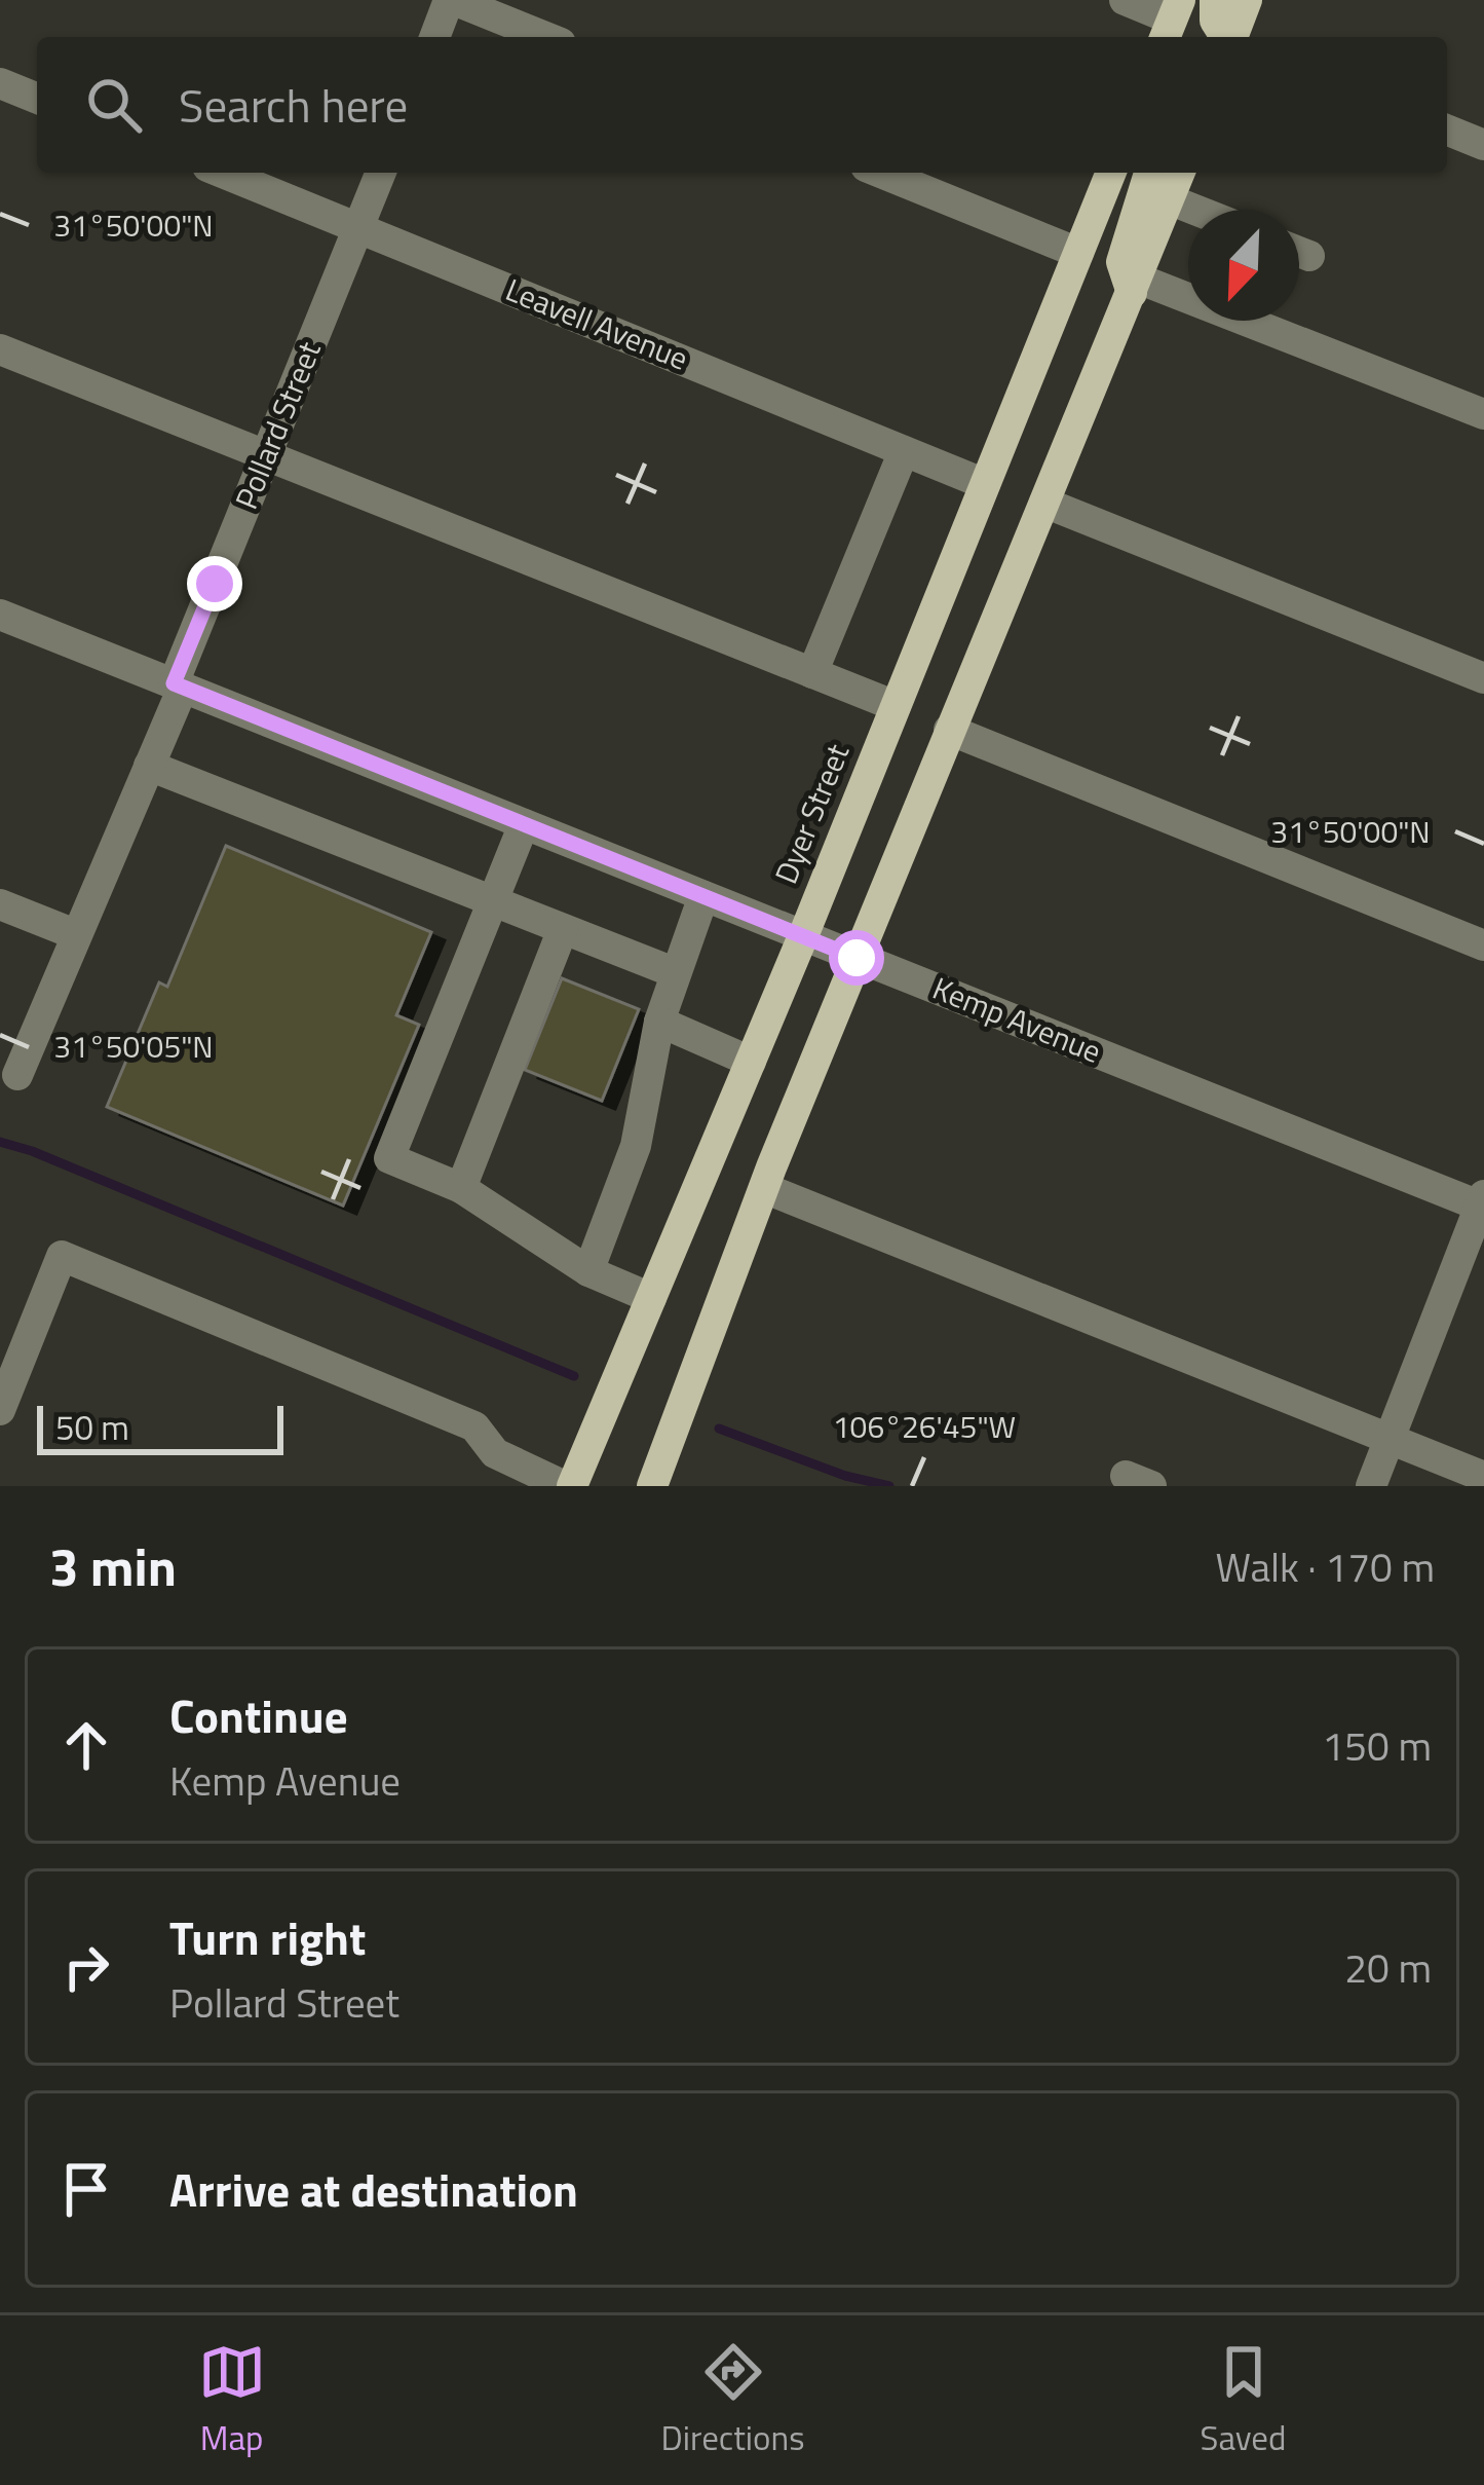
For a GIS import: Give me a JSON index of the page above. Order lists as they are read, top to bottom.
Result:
{
  "streets": {
    "main road": ["Dyer Street"],
    "street": ["Leavell Avenue", "Pollard Street", "Kemp Avenue"]
  },
  "crossings": [
    ["Leavell Avenue", "Pollard Street"],
    ["Leavell Avenue", "Dyer Street"],
    ["Pollard Street", "Kemp Avenue"],
    ["Dyer Street", "Kemp Avenue"]
  ],
  "scale_bar": "50 m",
  "north": "bottom left",
  "page": {
    "search": "Search here",
    "scale": "50 m",
    "heading": ["3 min", "Walk · 170 m"],
    "list": [
      ["Continue", "Kemp Avenue", "150 m"],
      ["Turn right", "Pollard Street", "20 m"],
      "Arrive at destination"
    ],
    "nav": ["Map", "Directions", "Saved"]
  },
  "coordinates": ["31°50'00\"N", "31°50'05\"N", "106°26'45\"W"]
}
